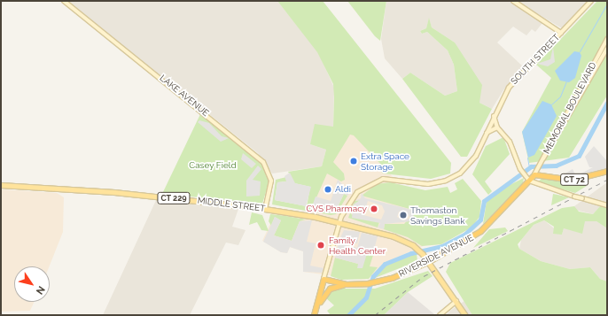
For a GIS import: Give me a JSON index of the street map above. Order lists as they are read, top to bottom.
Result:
{
  "streets": {
    "highway": ["CT 72", "RIVERSIDE AVENUE"],
    "main road": [
      "SOUTH STREET",
      "LAKE AVENUE",
      "MEMORIAL BOULEVARD",
      "CT 229",
      "MIDDLE STREET"
    ]
  },
  "crossings": [
    ["SOUTH STREET", "MIDDLE STREET"],
    ["SOUTH STREET", "RIVERSIDE AVENUE"],
    ["LAKE AVENUE", "MIDDLE STREET"],
    ["MEMORIAL BOULEVARD", "CT 72"],
    ["MEMORIAL BOULEVARD", "RIVERSIDE AVENUE"],
    ["CT 72", "RIVERSIDE AVENUE"],
    ["CT 229", "MIDDLE STREET"],
    ["CT 229", "RIVERSIDE AVENUE"],
    ["MIDDLE STREET", "RIVERSIDE AVENUE"]
  ],
  "parks": ["Casey Field"],
  "places": [
    "Extra Space Storage",
    "Aldi",
    "CVS Pharmacy",
    "Thomaston Savings Bank",
    "Family Health Center"
  ],
  "north": "bottom right"
}
